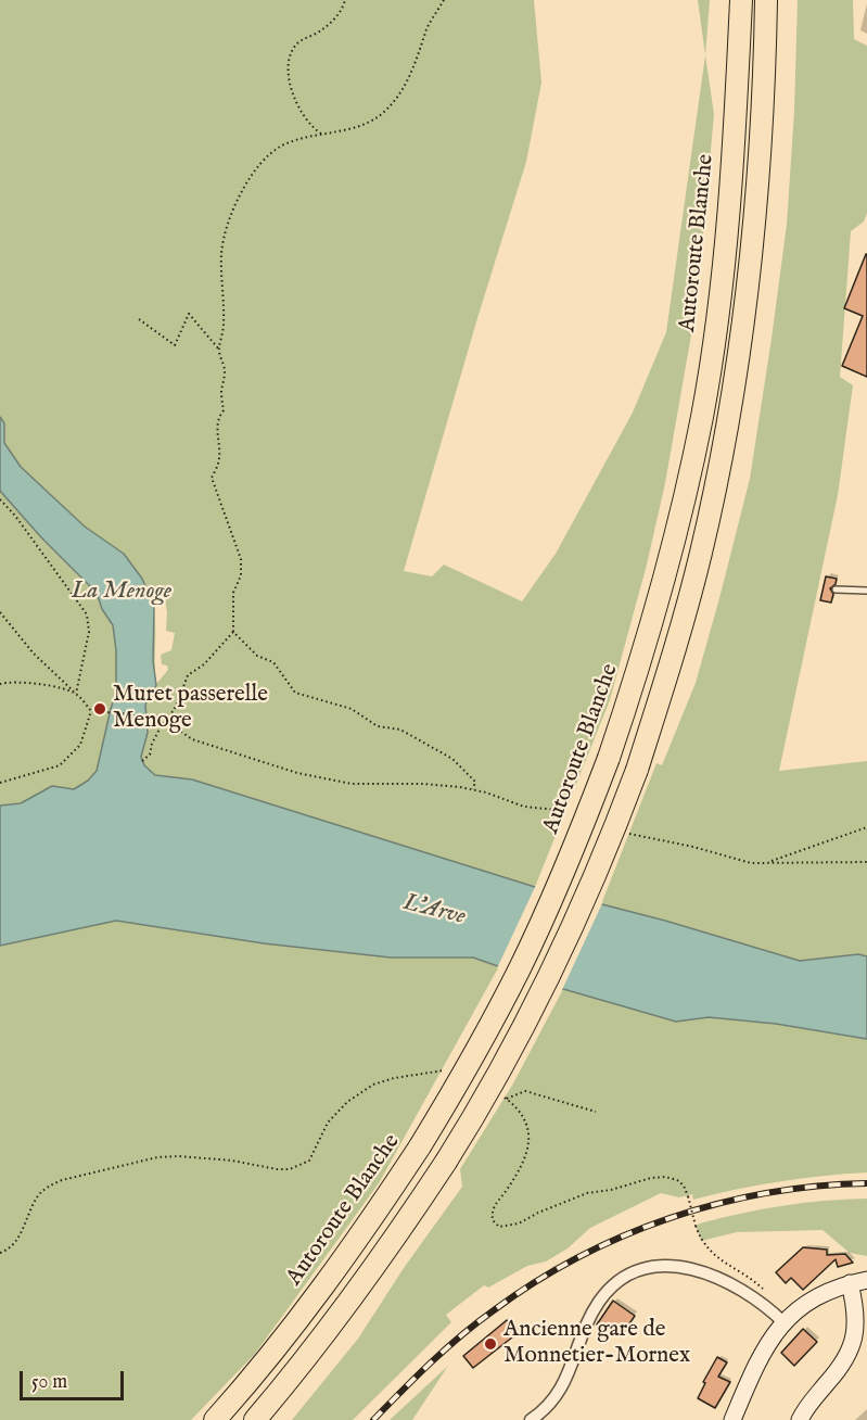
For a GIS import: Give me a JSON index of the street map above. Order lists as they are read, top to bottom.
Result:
{
  "streets": {
    "highway": ["Autoroute Blanche"]
  },
  "water": ["La Menoge", "L'Arve"],
  "places": ["Muret passerelle Menoge", "Ancienne gare de Monnetier-Mornex"],
  "scale_bar": "50 m"
}
